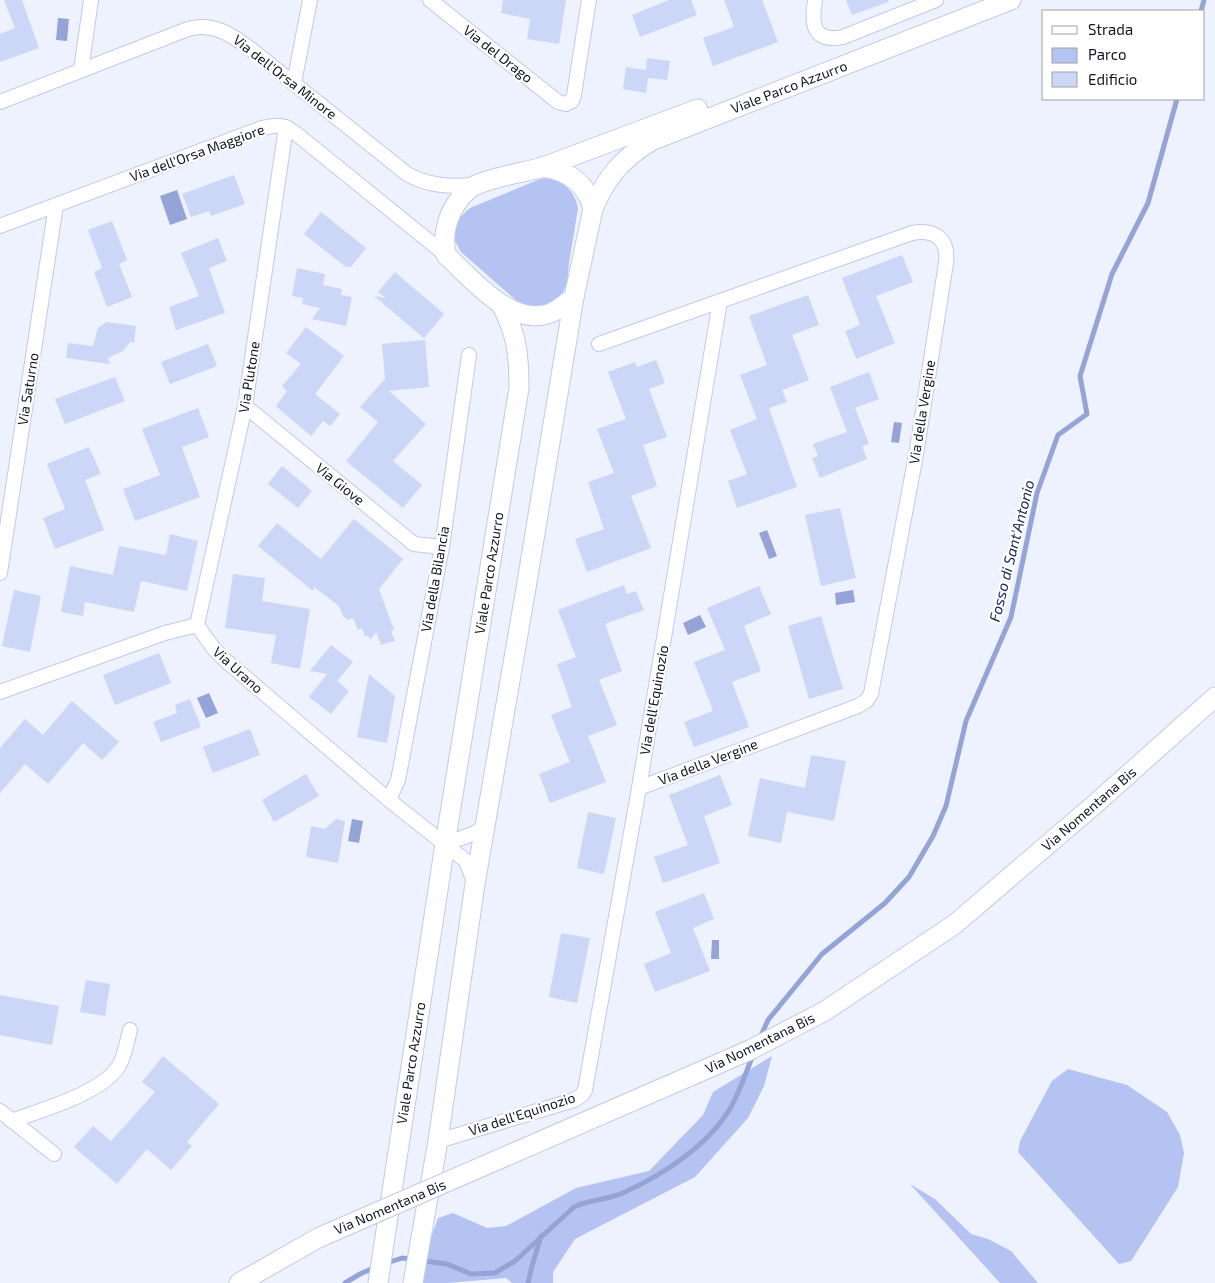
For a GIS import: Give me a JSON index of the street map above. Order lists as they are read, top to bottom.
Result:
{
  "streets": {
    "street": [
      "Via del Drago",
      "Via dell'Orsa Minore",
      "Viale Parco Azzurro",
      "Via dell'Orsa Maggiore",
      "Via Plutone",
      "Via Saturno",
      "Via della Vergine",
      "Via Giove",
      "Via della Bilancia",
      "Via Urano",
      "Via dell'Equinozio",
      "Via Nomentana Bis"
    ]
  },
  "crossings": [
    ["Via dell'Orsa Minore", "Viale Parco Azzurro"],
    ["Viale Parco Azzurro", "Via Urano"],
    ["Viale Parco Azzurro", "Via dell'Equinozio"],
    ["Via dell'Orsa Maggiore", "Via Plutone"],
    ["Via dell'Orsa Maggiore", "Via Saturno"],
    ["Via Plutone", "Via Giove"],
    ["Via Plutone", "Via Urano"],
    ["Via della Vergine", "Via dell'Equinozio"],
    ["Via Giove", "Via della Bilancia"],
    ["Via della Bilancia", "Via Urano"]
  ],
  "water": ["Fosso di Sant'Antonio"],
  "legend": ["Strada", "Parco", "Edificio"]
}
